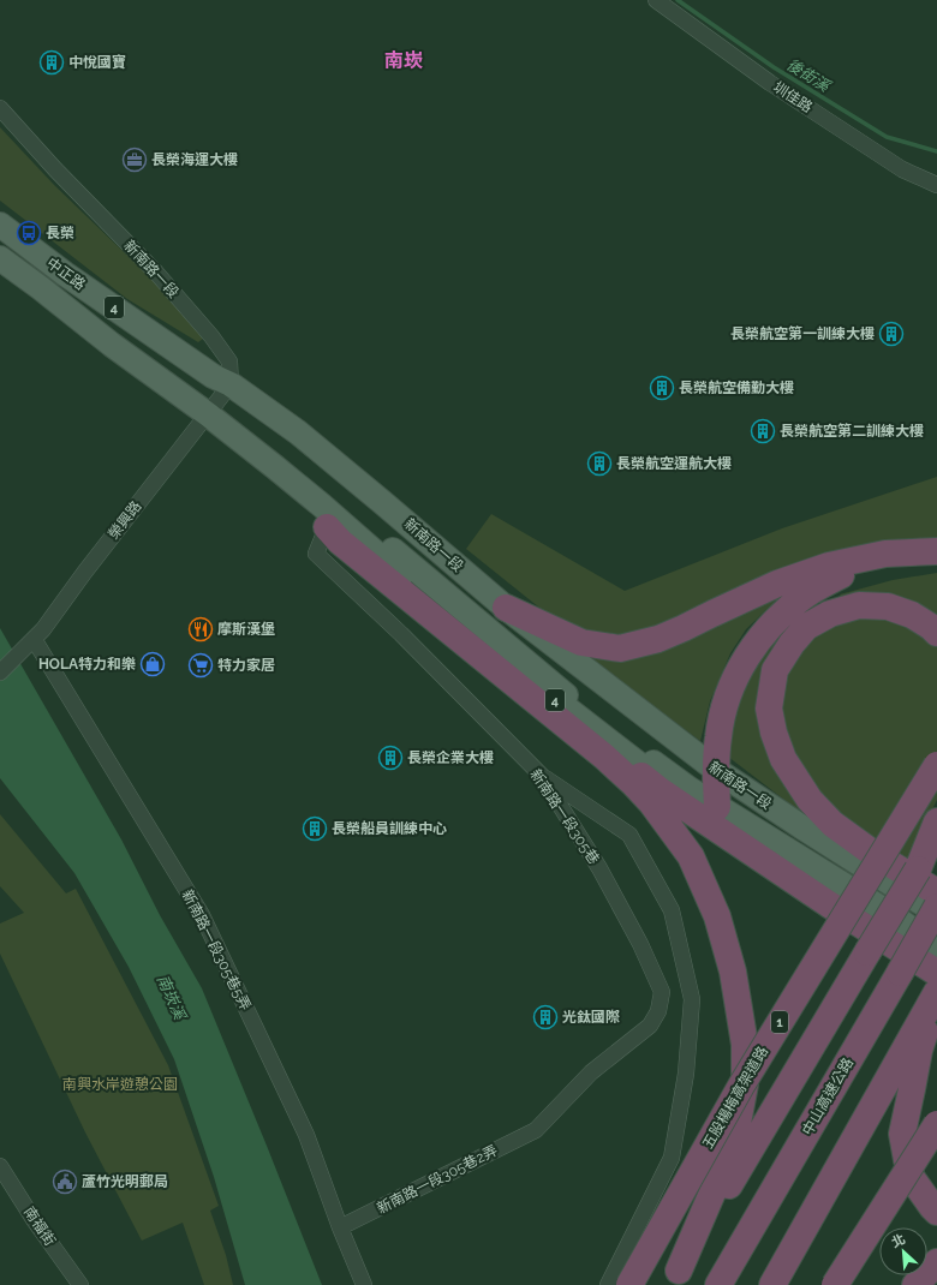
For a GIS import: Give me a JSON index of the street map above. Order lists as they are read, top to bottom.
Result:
{
  "streets": {
    "highway": ["1", "中山高速公路", "五股楊梅高架道路"],
    "main road": ["新南路一段", "中正路", "4"],
    "street": [
      "圳佳路",
      "榮興路",
      "新南路一段305巷",
      "新南路一段305巷5弄",
      "新南路一段305巷2弄",
      "南福街"
    ]
  },
  "crossings": [
    ["新南路一段", "中正路"],
    ["新南路一段", "4"],
    ["新南路一段", "榮興路"],
    ["中正路", "4"],
    ["中正路", "榮興路"],
    ["4", "榮興路"],
    ["榮興路", "新南路一段305巷5弄"],
    ["新南路一段305巷", "新南路一段305巷2弄"],
    ["新南路一段305巷5弄", "新南路一段305巷2弄"]
  ],
  "districts": ["南崁"],
  "water": ["後街溪", "南崁溪"],
  "parks": ["南興水岸遊憩公園"],
  "places": {
    "building": [
      "中悅國寶",
      "長榮航空第一訓練大樓",
      "長榮航空備勤大樓",
      "長榮航空第二訓練大樓",
      "長榮航空運航大樓",
      "長榮企業大樓",
      "長榮船員訓練中心",
      "光鈦國際"
    ],
    "office": ["長榮海運大樓"],
    "bus stop": ["長榮"],
    "restaurant": ["摩斯漢堡"],
    "shop": ["HOLA特力和樂"],
    "supermarket": ["特力家居"],
    "public building": ["蘆竹光明郵局"]
  },
  "north": "top left"
}
